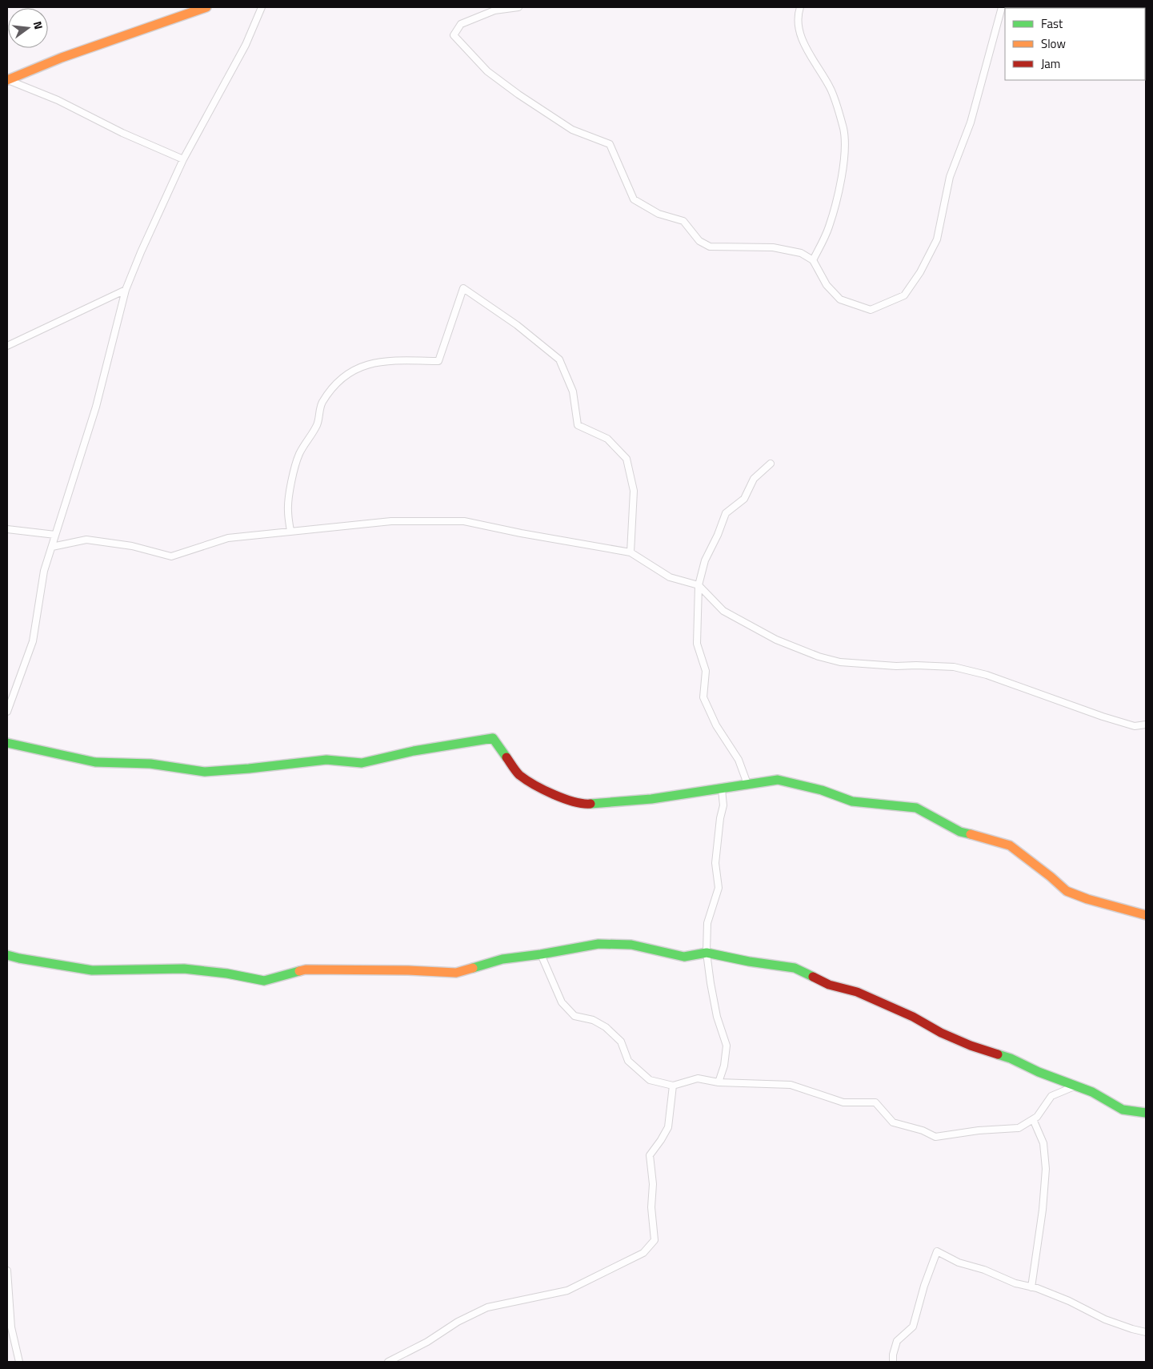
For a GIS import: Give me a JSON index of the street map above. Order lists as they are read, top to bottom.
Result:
{
  "legend": ["Fast", "Slow", "Jam"],
  "north": "right"
}
